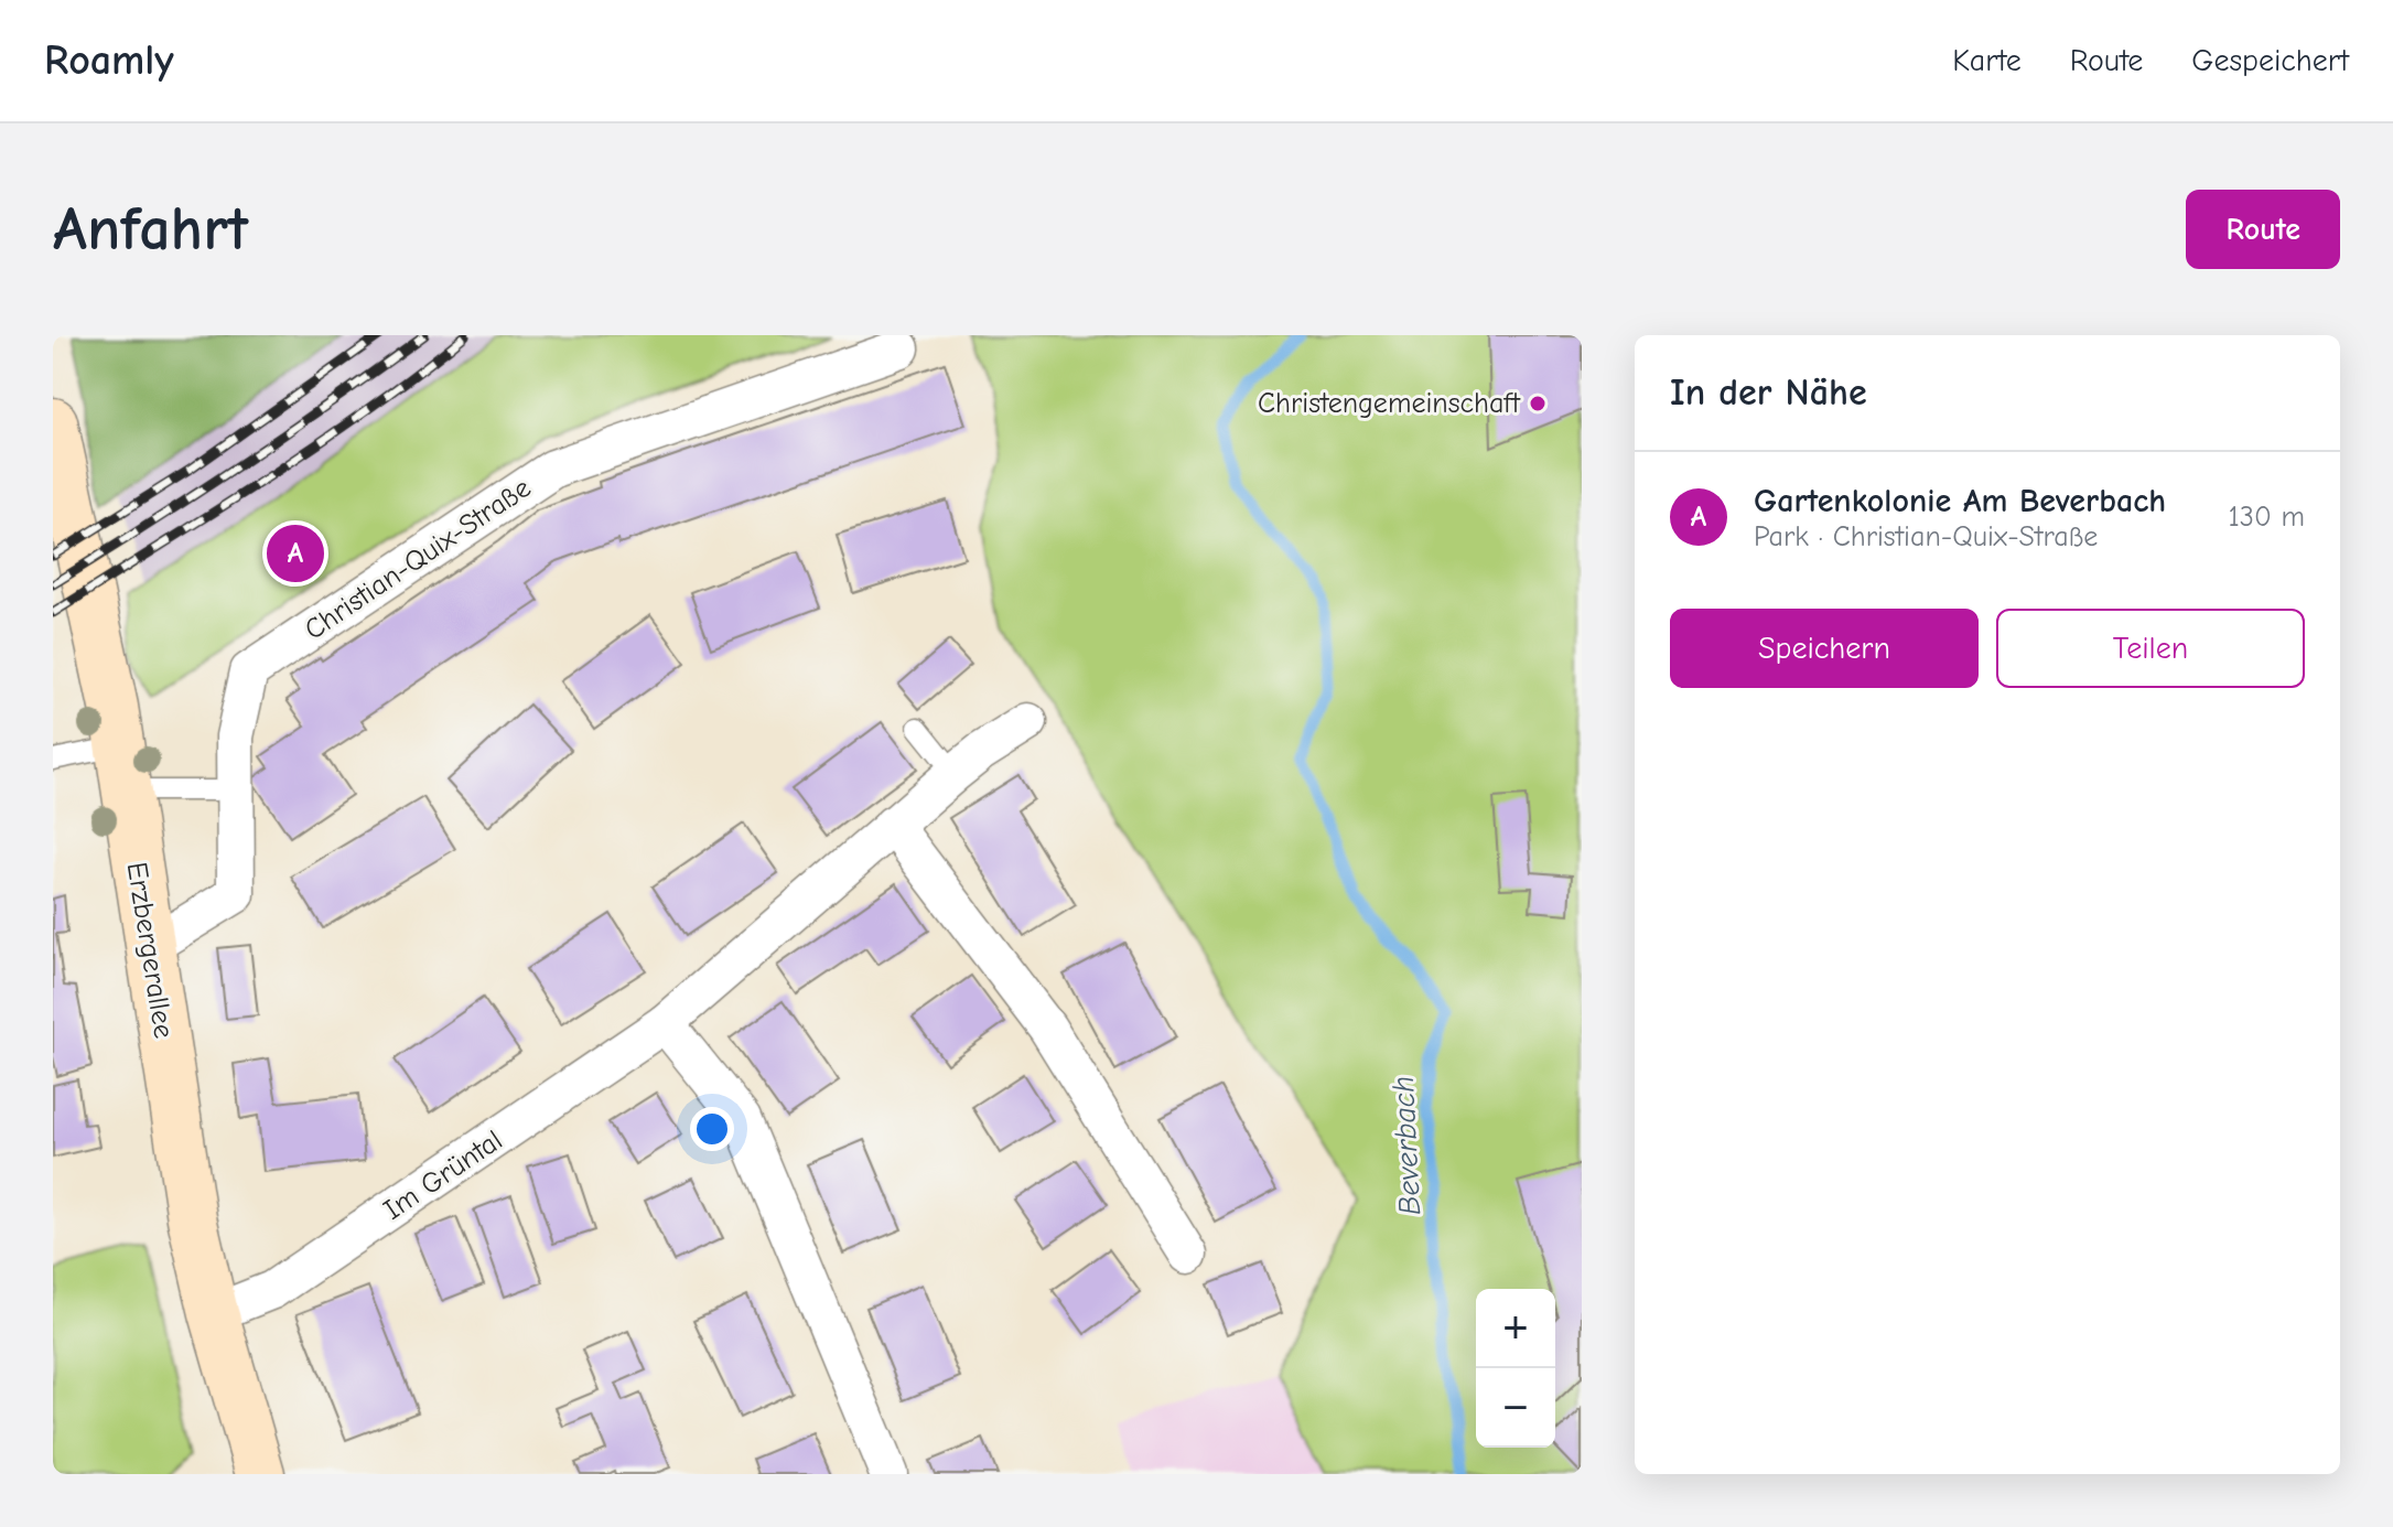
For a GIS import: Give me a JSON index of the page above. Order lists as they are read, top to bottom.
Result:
{
  "streets": {
    "street": ["Christian-Quix-Straße", "Erzbergerallee", "Im Grüntal"]
  },
  "crossings": [
    ["Christian-Quix-Straße", "Erzbergerallee"],
    ["Erzbergerallee", "Im Grüntal"]
  ],
  "water": ["Beverbach"],
  "places": ["Christengemeinschaft"],
  "page": {
    "header": "Roamly",
    "nav": ["Karte", "Route", "Gespeichert"],
    "buttons": [
      "Route",
      ["Speichern", "Teilen"]
    ],
    "title": "Anfahrt",
    "heading": "In der Nähe",
    "list": [
      {
        "mark": "A",
        "name": "Gartenkolonie Am Beverbach",
        "note": "Park · Christian-Quix-Straße",
        "value": "130 m"
      }
    ],
    "pins": "A",
    "map_buttons": ["+", "−"]
  }
}
